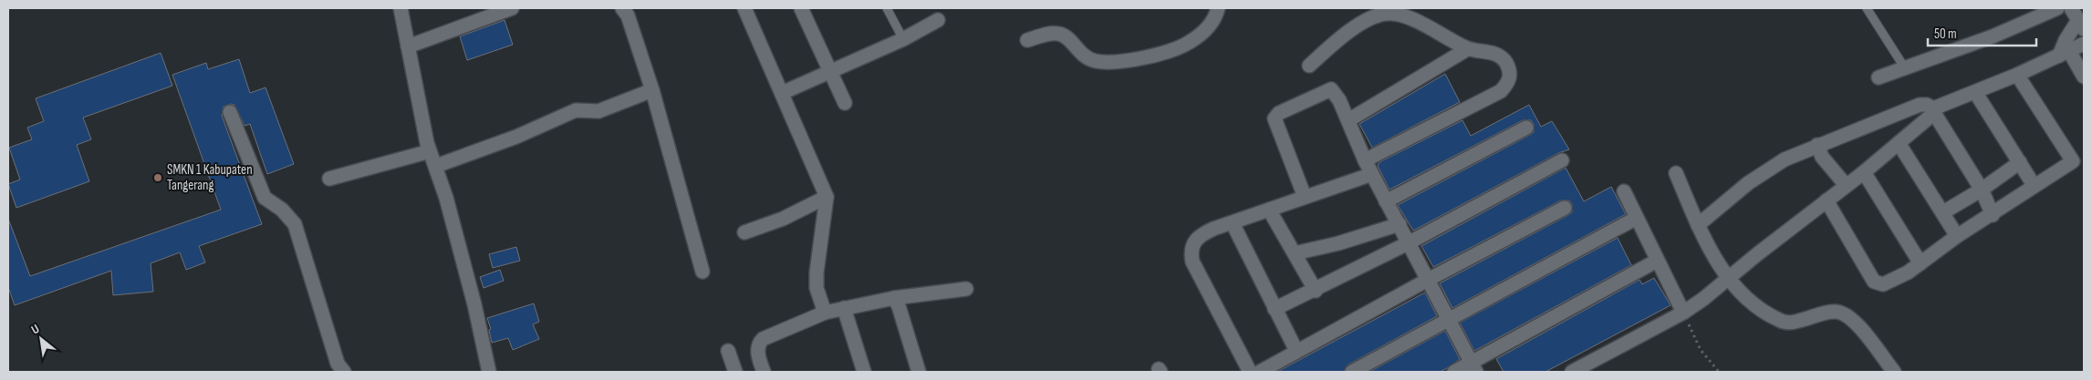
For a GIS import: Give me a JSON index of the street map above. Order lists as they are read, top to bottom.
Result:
{
  "places": ["SMKN 1 Kabupaten Tangerang"],
  "scale_bar": "50 m",
  "north": "top left"
}
